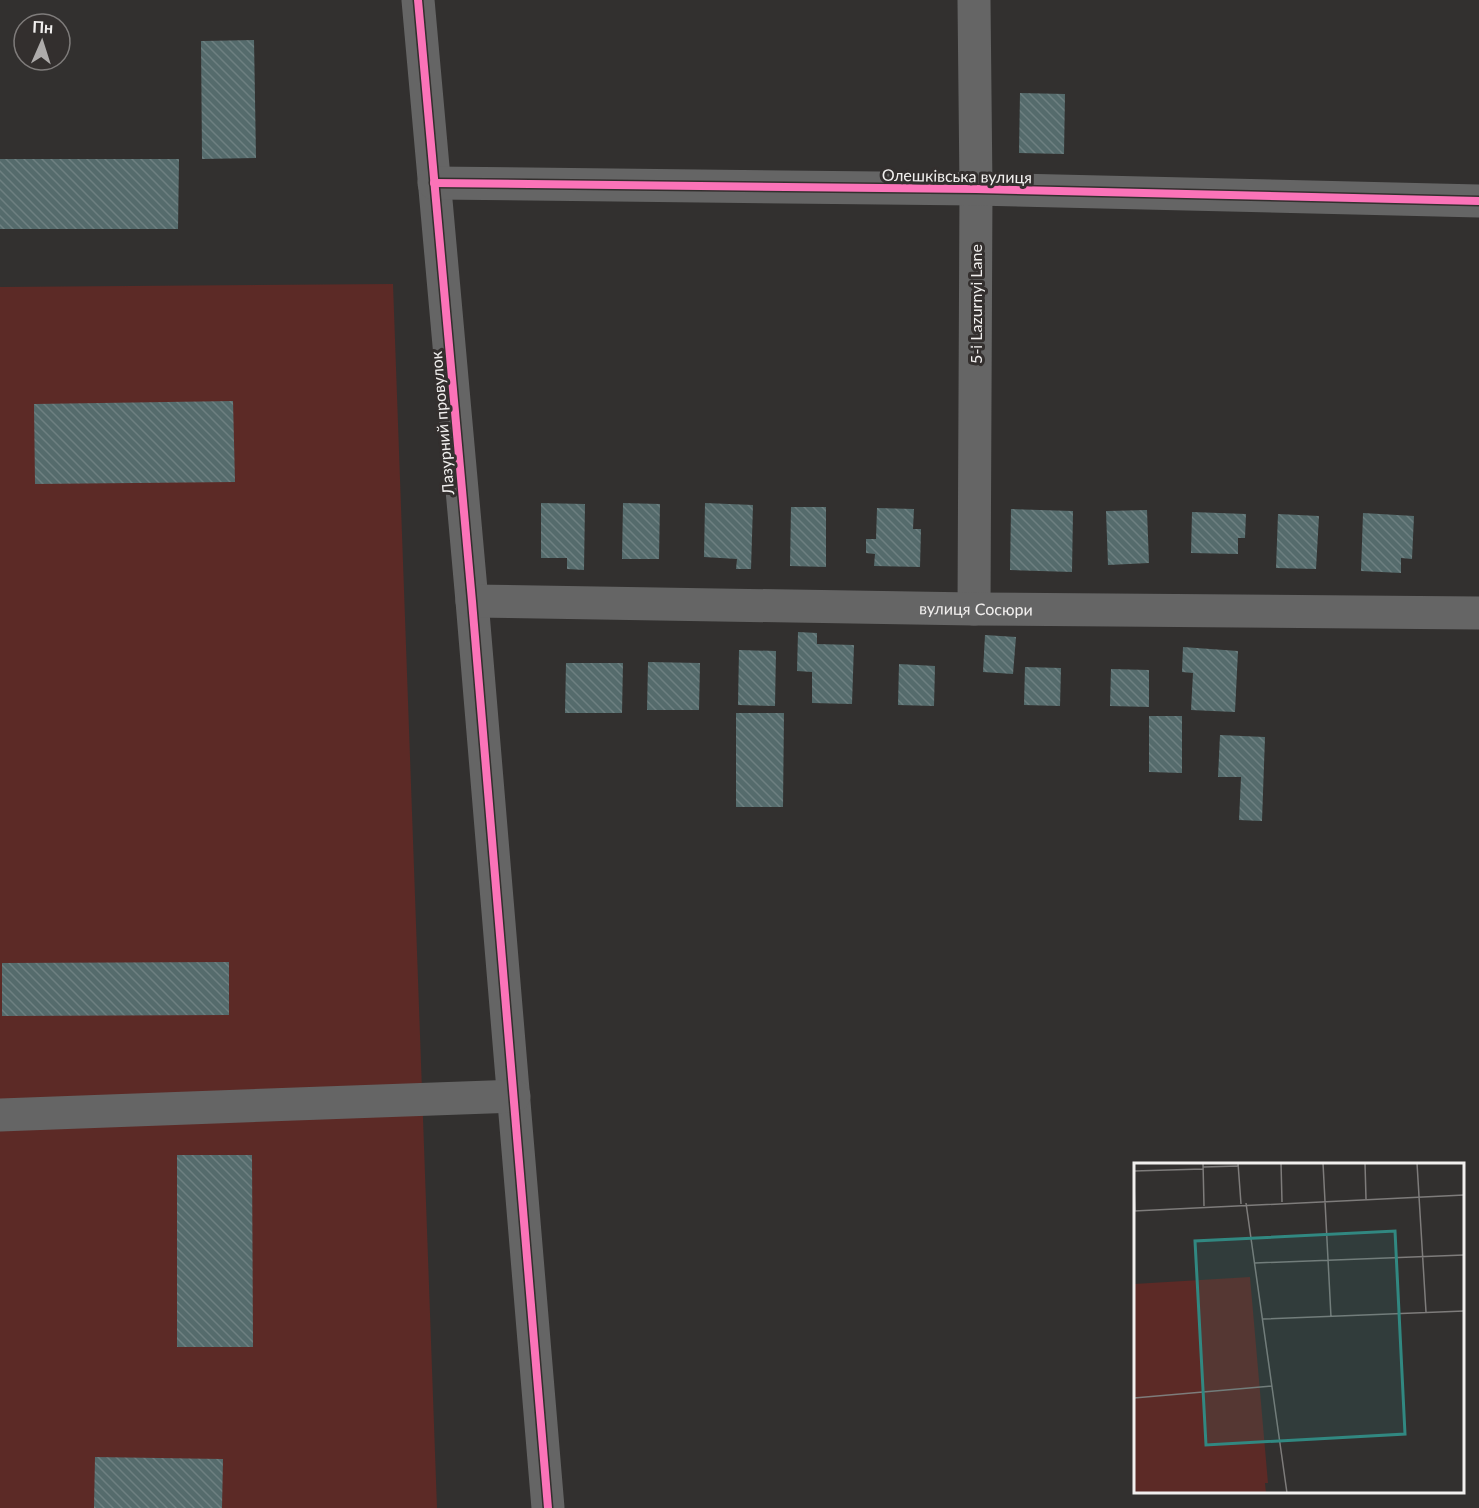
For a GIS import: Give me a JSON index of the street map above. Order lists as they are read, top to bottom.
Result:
{
  "streets": {
    "street": [
      "Олешківська вулиця",
      "5-i Lazurnyi Lane",
      "Лазурний провулок",
      "вулиця Сосюри"
    ]
  },
  "crossings": [
    ["Олешківська вулиця", "5-i Lazurnyi Lane"],
    ["Олешківська вулиця", "Лазурний провулок"],
    ["5-i Lazurnyi Lane", "вулиця Сосюри"],
    ["Лазурний провулок", "вулиця Сосюри"]
  ],
  "north": "top"
}
